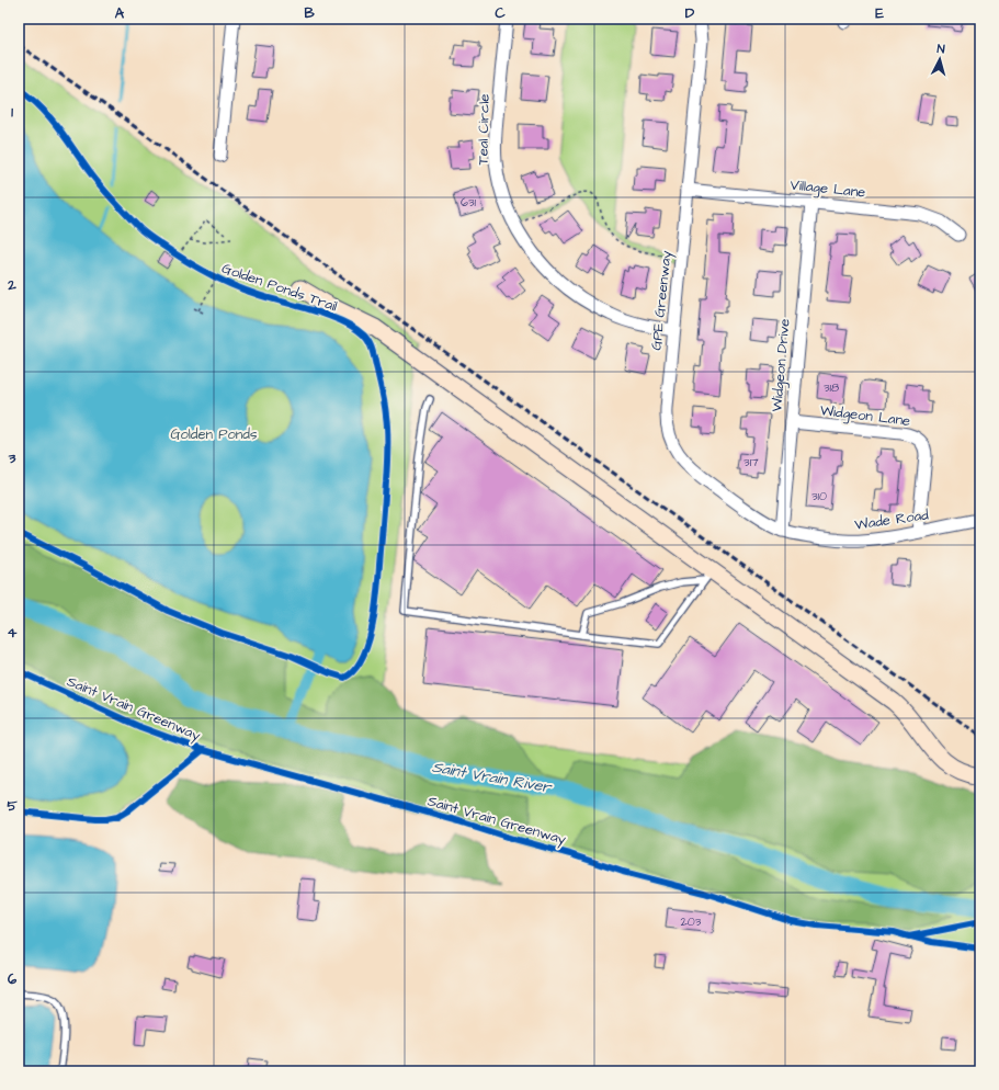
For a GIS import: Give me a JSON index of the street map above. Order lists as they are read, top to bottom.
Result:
{
  "streets": {
    "street": [
      "Teal Circle",
      "Village Lane",
      "GPE Greenway",
      "Widgeon Drive",
      "Widgeon Lane",
      "Wade Road"
    ],
    "cycle path": ["Golden Ponds Trail", "Saint Vrain Greenway"]
  },
  "crossings": [
    ["Teal Circle", "GPE Greenway"],
    ["Village Lane", "GPE Greenway"],
    ["Village Lane", "Widgeon Drive"],
    ["GPE Greenway", "Widgeon Drive"],
    ["GPE Greenway", "Wade Road"],
    ["Widgeon Drive", "Widgeon Lane"],
    ["Widgeon Drive", "Wade Road"],
    ["Widgeon Lane", "Wade Road"]
  ],
  "water": ["Saint Vrain River"],
  "parks": ["Golden Ponds"],
  "house_numbers": [
    "631",
    "318",
    "317",
    "310",
    "203"
  ],
  "north": "top",
  "grid": {
    "columns": [
      "A",
      "B",
      "C",
      "D",
      "E"
    ],
    "rows": [
      "1",
      "2",
      "3",
      "4",
      "5",
      "6"
    ]
  }
}
